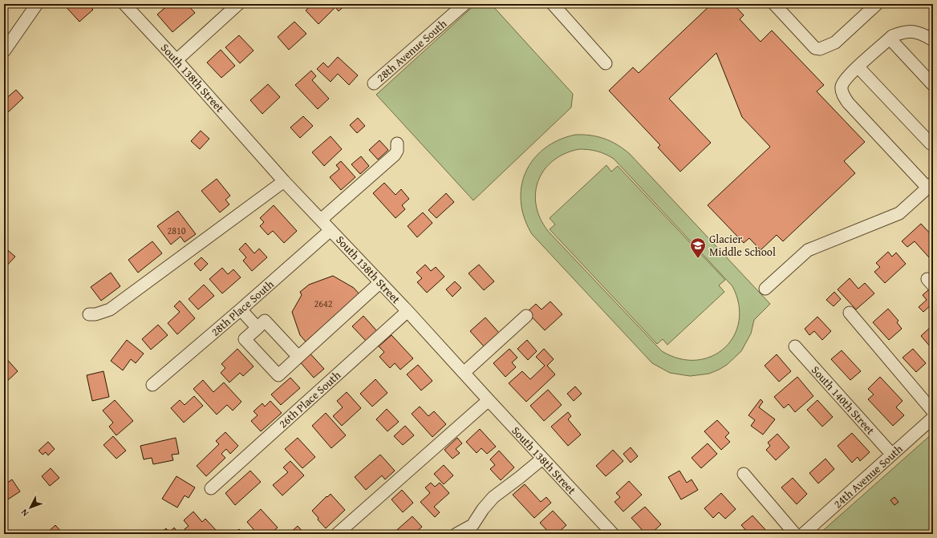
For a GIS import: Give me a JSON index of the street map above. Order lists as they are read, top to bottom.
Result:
{
  "streets": {
    "street": [
      "28th Avenue South",
      "South 138th Street",
      "28th Place South",
      "26th Place South",
      "South 140th Street",
      "24th Avenue South"
    ]
  },
  "crossings": [
    ["South 138th Street", "28th Place South"],
    ["South 138th Street", "26th Place South"],
    ["South 140th Street", "24th Avenue South"]
  ],
  "places": {
    "school or university": ["Glacier Middle School"]
  },
  "house_numbers": ["2810", "2642"],
  "north": "bottom left"
}
